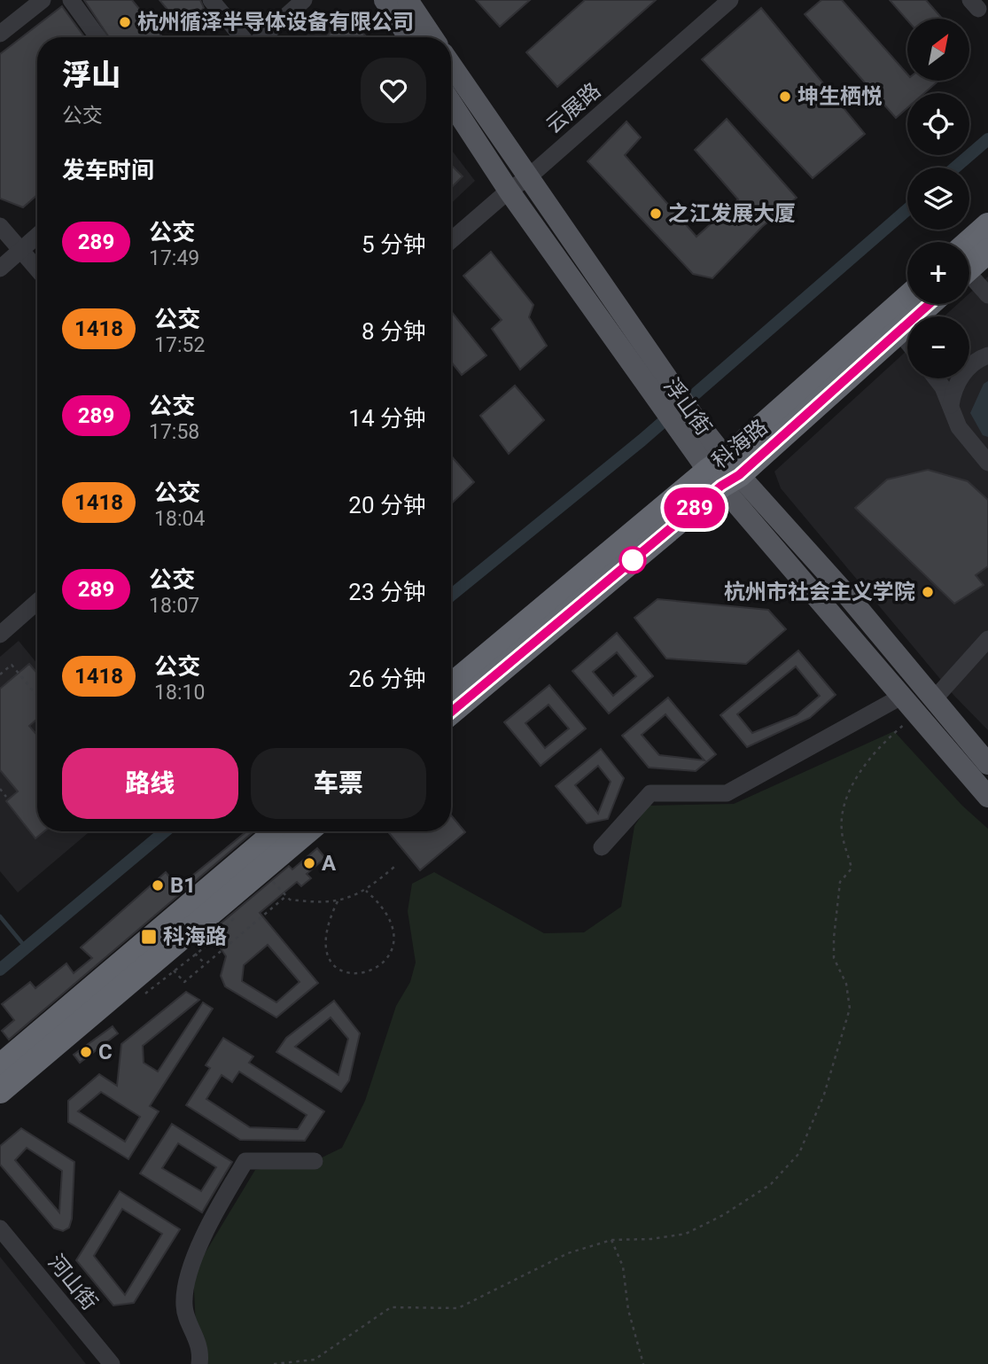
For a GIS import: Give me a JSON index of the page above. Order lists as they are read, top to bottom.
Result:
{
  "streets": {
    "highway": ["科海路"],
    "main road": ["浮山街"],
    "street": ["云展路", "河山街"]
  },
  "crossings": [
    ["云展路", "浮山街"],
    ["浮山街", "科海路"]
  ],
  "places": {
    "other": [
      "杭州循泽半导体设备有限公司",
      "坤生栖悦",
      "之江发展大厦",
      "杭州市社会主义学院",
      "A",
      "B1",
      "C"
    ],
    "transit": ["科海路"]
  },
  "lines": ["bus line 289"],
  "north": "top right",
  "page": {
    "on_map": "289",
    "map_buttons": ["+", "−"],
    "heading": [
      ["浮山", "公交"],
      "发车时间"
    ],
    "list": [
      {
        "mark": "289",
        "name": "公交",
        "note": "17:49",
        "value": "5 分钟"
      },
      {
        "mark": "1418",
        "name": "公交",
        "note": "17:52",
        "value": "8 分钟"
      },
      {
        "mark": "289",
        "name": "公交",
        "note": "17:58",
        "value": "14 分钟"
      },
      {
        "mark": "1418",
        "name": "公交",
        "note": "18:04",
        "value": "20 分钟"
      },
      {
        "mark": "289",
        "name": "公交",
        "note": "18:07",
        "value": "23 分钟"
      },
      {
        "mark": "1418",
        "name": "公交",
        "note": "18:10",
        "value": "26 分钟"
      }
    ],
    "buttons": ["路线", "车票"]
  }
}
